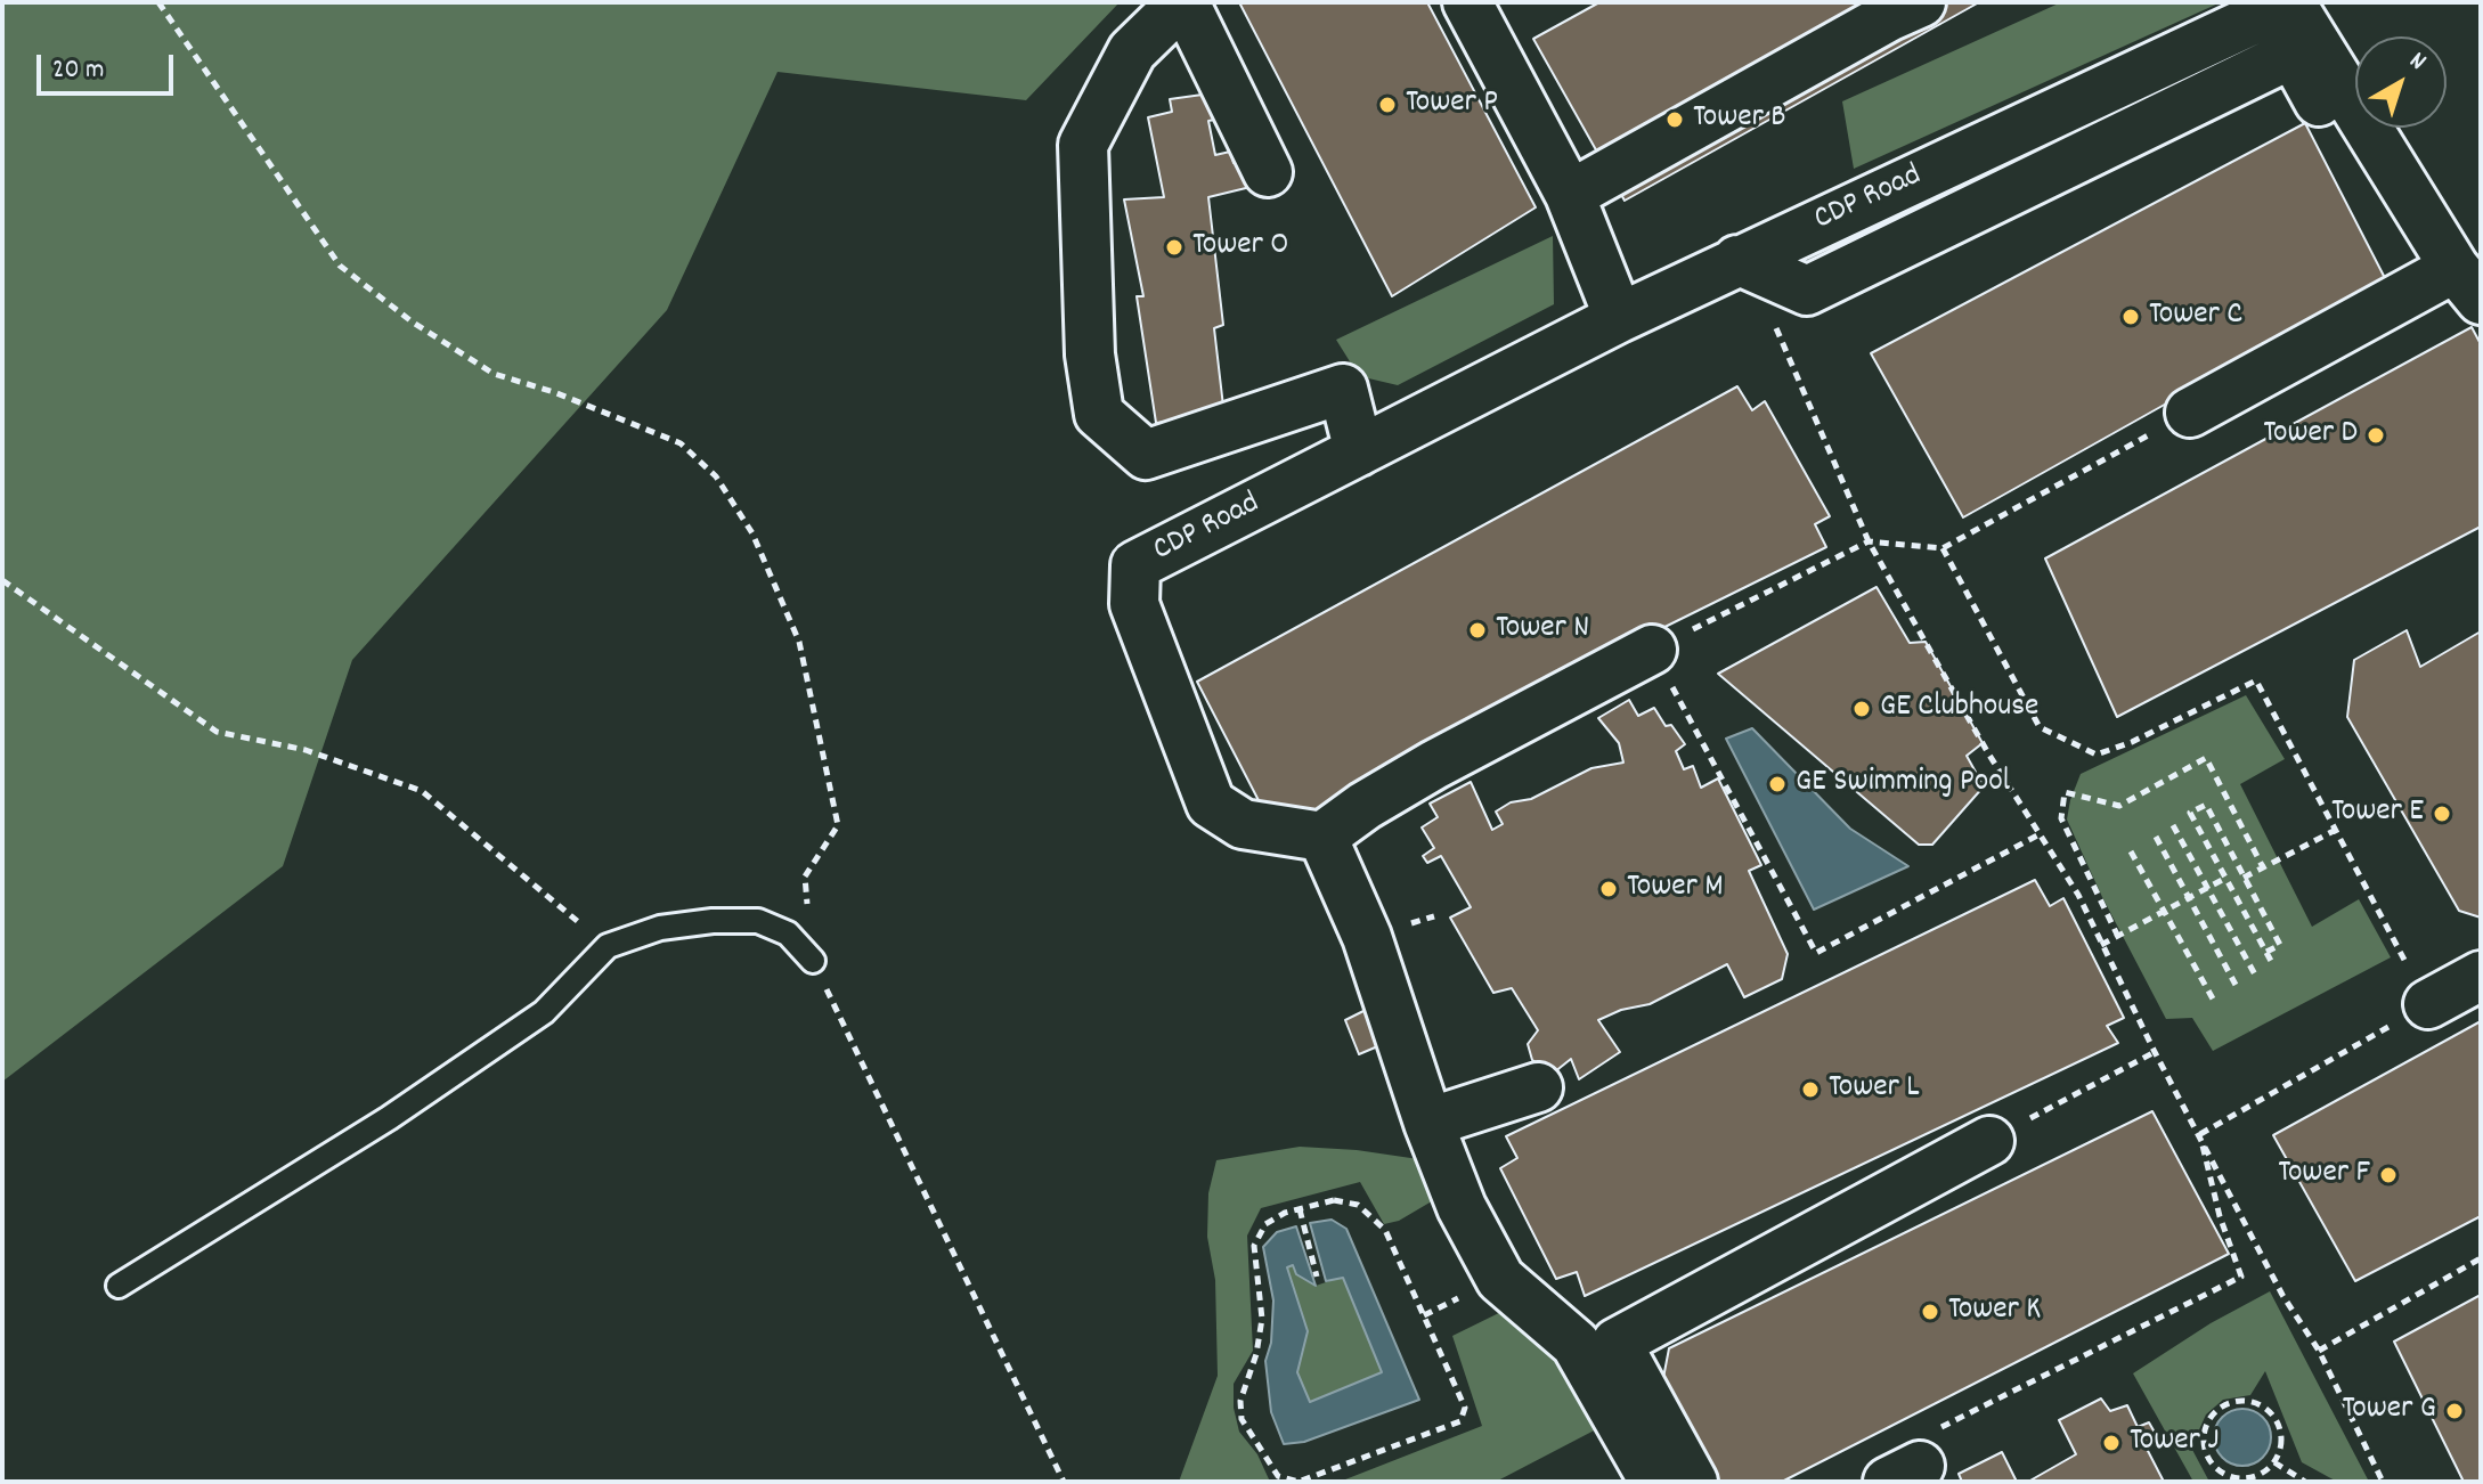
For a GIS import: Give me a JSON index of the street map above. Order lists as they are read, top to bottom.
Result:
{
  "streets": {
    "street": ["CDP Road"]
  },
  "places": [
    "Tower P",
    "Tower B",
    "Tower O",
    "Tower C",
    "Tower D",
    "Tower N",
    "GE Clubhouse",
    "GE Swimming Pool",
    "Tower E",
    "Tower M",
    "Tower L",
    "Tower F",
    "Tower K",
    "Tower G",
    "Tower J"
  ],
  "scale_bar": "20 m",
  "north": "top right"
}
